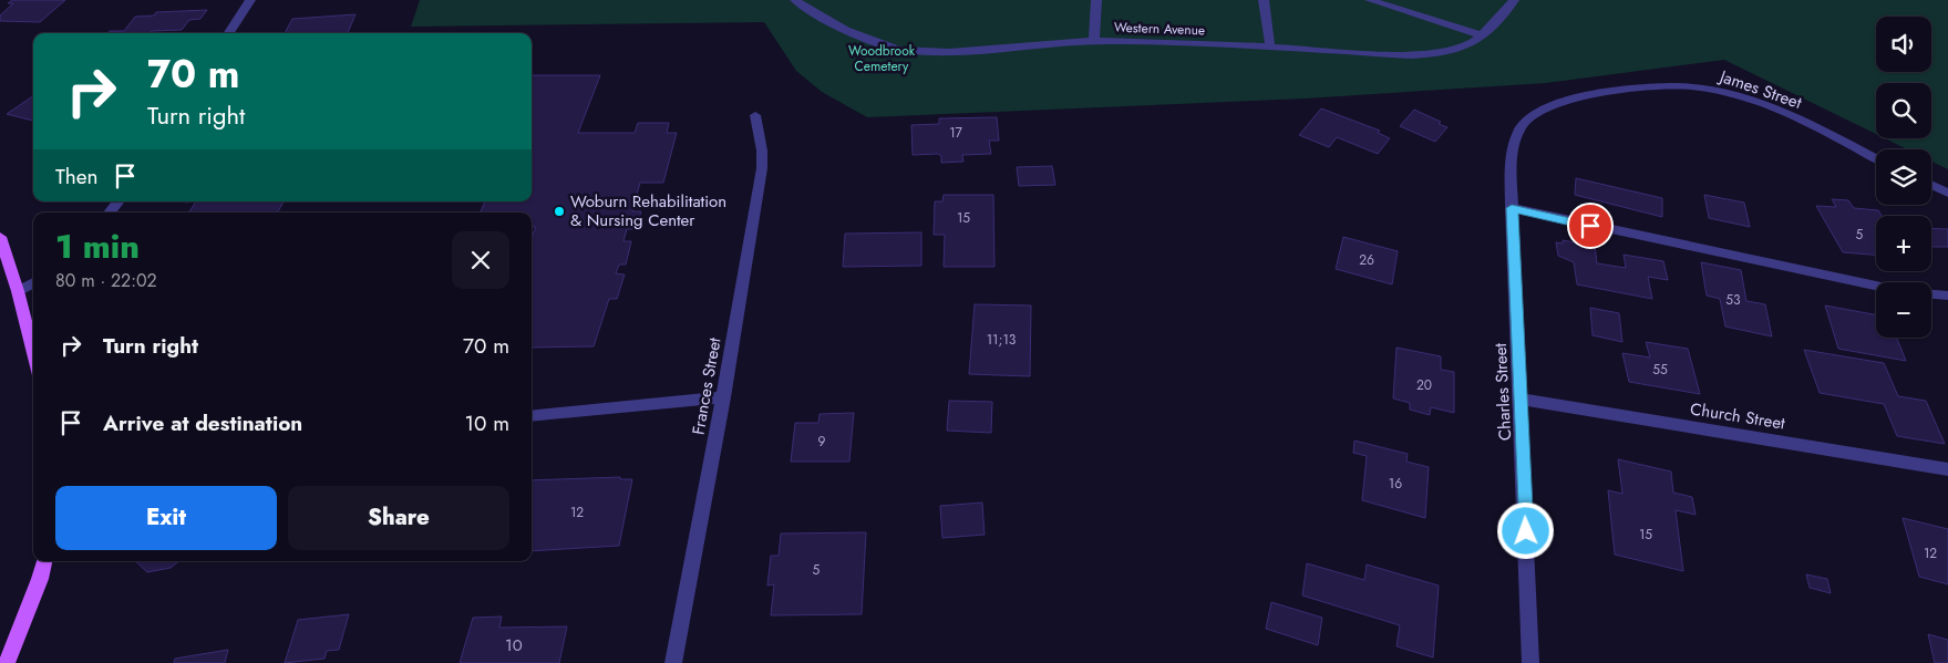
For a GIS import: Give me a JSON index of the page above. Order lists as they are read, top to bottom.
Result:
{
  "streets": {
    "street": [
      "Western Avenue",
      "James Street",
      "Frances Street",
      "Charles Street",
      "Church Street"
    ]
  },
  "crossings": [
    ["James Street", "Charles Street"],
    ["Charles Street", "Church Street"]
  ],
  "parks": ["Woodbrook Cemetery"],
  "places": ["Woburn Rehabilitation & Nursing Center"],
  "house_numbers": [
    "17",
    "15",
    "5",
    "26",
    "53",
    "11;13",
    "55",
    "20",
    "9",
    "16",
    "12",
    "15",
    "12",
    "5",
    "10"
  ],
  "page": {
    "map_buttons": ["+", "−"],
    "turn": ["70 m", "Turn right"],
    "then": "Then",
    "heading": ["1 min", "80 m · 22:02"],
    "list": [
      {
        "name": "Turn right",
        "value": "70 m"
      },
      {
        "name": "Arrive at destination",
        "value": "10 m"
      }
    ],
    "buttons": ["Exit", "Share"]
  }
}
